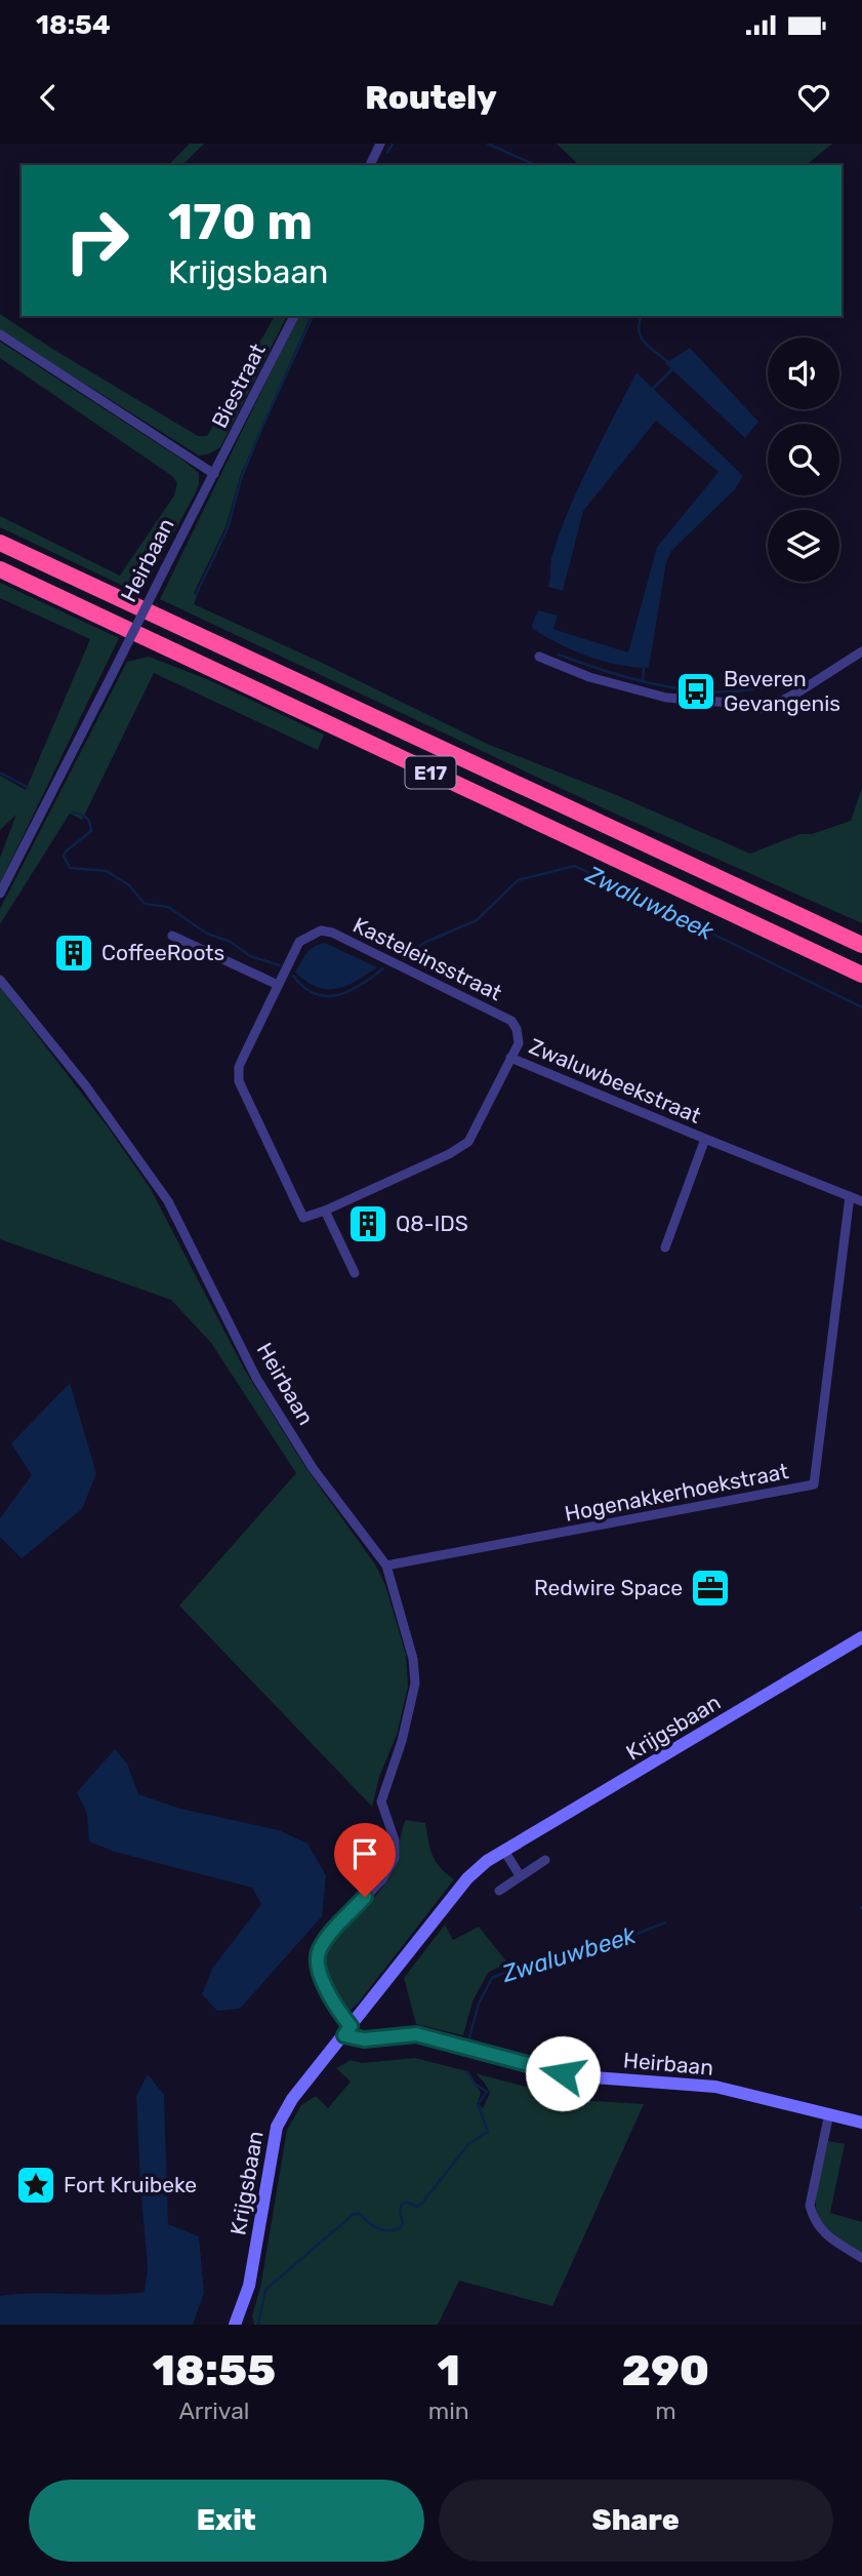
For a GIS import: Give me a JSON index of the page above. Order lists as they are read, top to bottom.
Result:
{
  "streets": {
    "highway": ["E17"],
    "main road": ["Heirbaan", "Krijgsbaan"],
    "street": [
      "Biestraat",
      "Kasteleinsstraat",
      "Zwaluwbeekstraat",
      "Hogenakkerhoekstraat"
    ]
  },
  "crossings": [
    ["Biestraat", "Heirbaan"],
    ["Heirbaan", "Hogenakkerhoekstraat"],
    ["Heirbaan", "Krijgsbaan"],
    ["Kasteleinsstraat", "Zwaluwbeekstraat"],
    ["Zwaluwbeekstraat", "Hogenakkerhoekstraat"]
  ],
  "water": ["Zwaluwbeek"],
  "places": {
    "bus stop": ["Beveren Gevangenis"],
    "building": ["CoffeeRoots", "Q8-IDS"],
    "office": ["Redwire Space"],
    "place": ["Fort Kruibeke"]
  },
  "page": {
    "status": "18:54",
    "header": "Routely",
    "turn": ["170 m", "Krijgsbaan"],
    "eta": [
      "18:55",
      "Arrival",
      "1",
      "min",
      "290",
      "m"
    ],
    "buttons": ["Exit", "Share"]
  }
}
